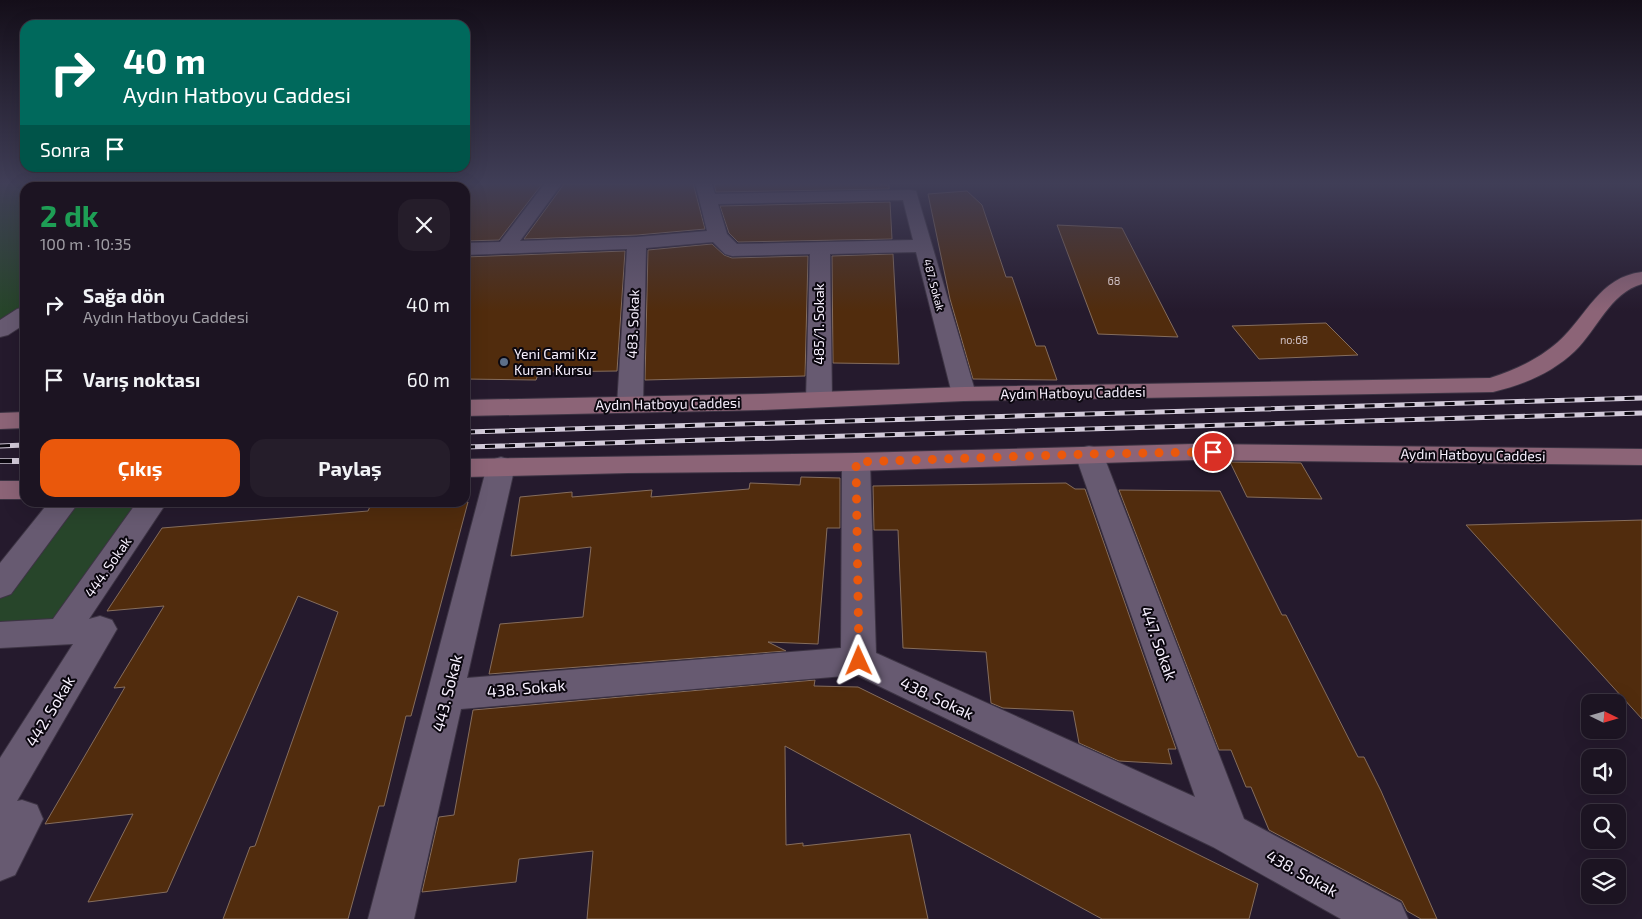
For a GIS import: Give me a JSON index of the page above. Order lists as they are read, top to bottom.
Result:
{
  "streets": {
    "street": [
      "487. Sokak",
      "483. Sokak",
      "485/1. Sokak",
      "Aydın Hatboyu Caddesi",
      "444. Sokak",
      "447. Sokak",
      "438. Sokak",
      "443. Sokak",
      "442. Sokak"
    ]
  },
  "crossings": [
    ["487. Sokak", "Aydın Hatboyu Caddesi"],
    ["483. Sokak", "Aydın Hatboyu Caddesi"],
    ["485/1. Sokak", "Aydın Hatboyu Caddesi"],
    ["Aydın Hatboyu Caddesi", "447. Sokak"],
    ["Aydın Hatboyu Caddesi", "443. Sokak"],
    ["444. Sokak", "442. Sokak"],
    ["447. Sokak", "438. Sokak"],
    ["438. Sokak", "443. Sokak"]
  ],
  "places": ["Yeni Cami Kız Kuran Kursu"],
  "house_numbers": ["68", "no:68"],
  "north": "right",
  "page": {
    "turn": ["40 m", "Aydın Hatboyu Caddesi"],
    "then": "Sonra",
    "heading": ["2 dk", "100 m · 10:35"],
    "list": [
      {
        "name": "Sağa dön",
        "note": "Aydın Hatboyu Caddesi",
        "value": "40 m"
      },
      {
        "name": "Varış noktası",
        "value": "60 m"
      }
    ],
    "buttons": ["Çıkış", "Paylaş"]
  }
}
